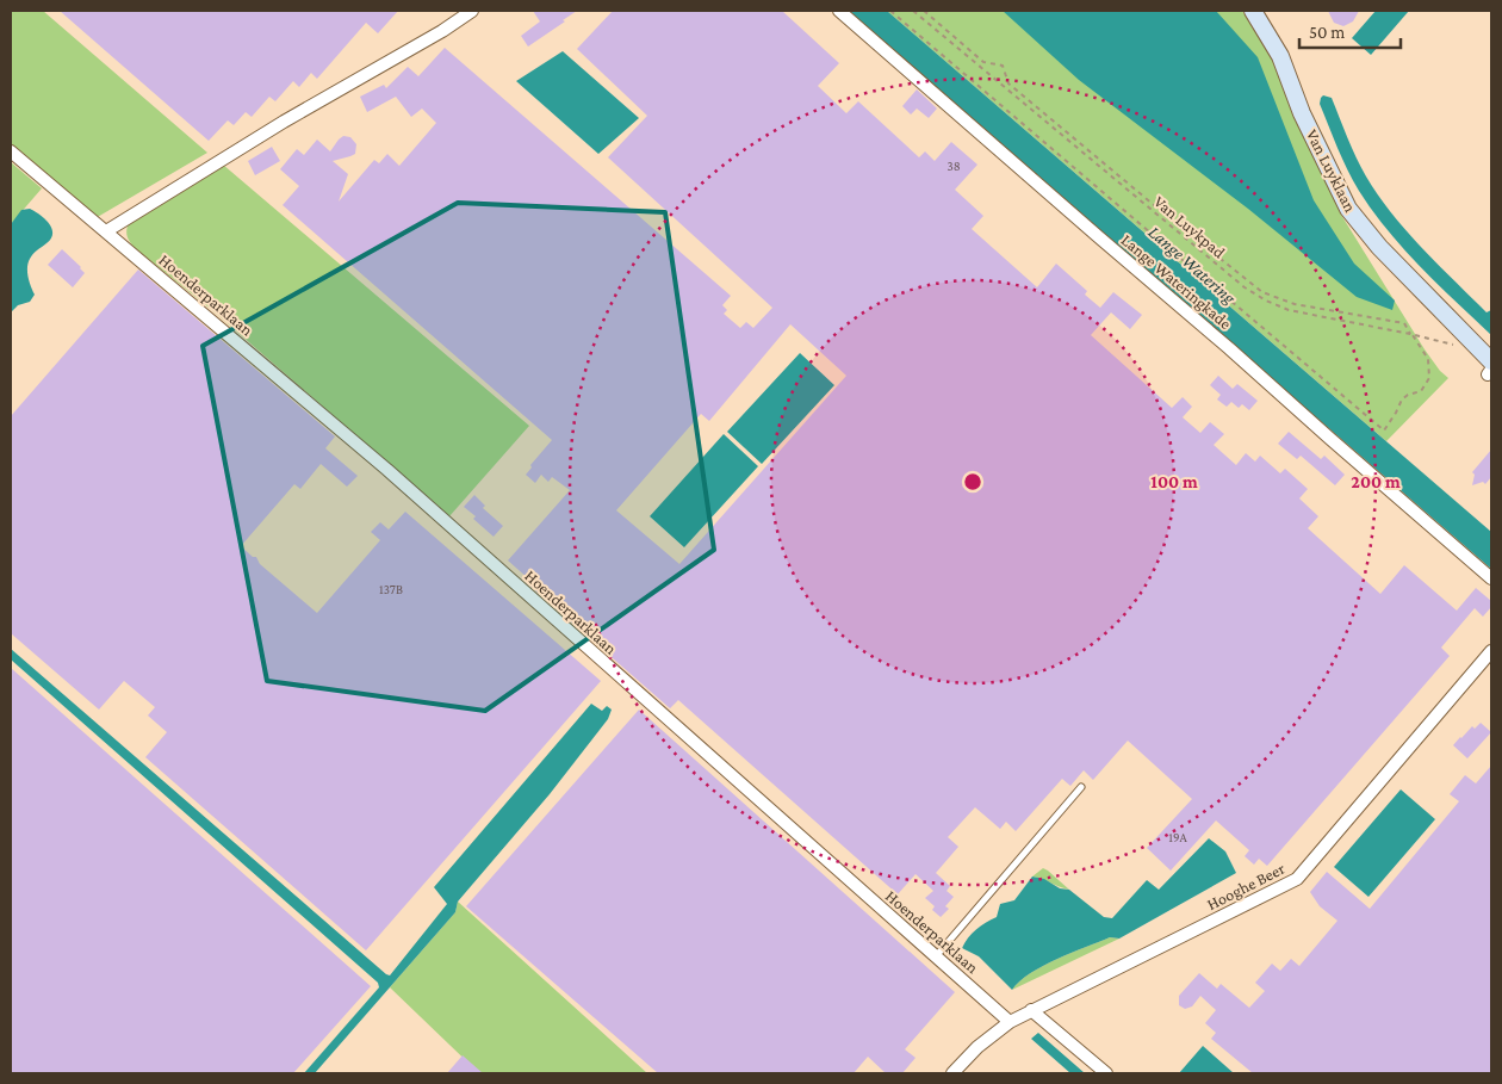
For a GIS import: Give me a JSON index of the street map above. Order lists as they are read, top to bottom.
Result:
{
  "streets": {
    "street": [
      "Van Luyklaan",
      "Lange Wateringkade",
      "Hoenderparklaan",
      "Hooghe Beer"
    ],
    "path": ["Van Luykpad"]
  },
  "crossings": [
    ["Hoenderparklaan", "Hooghe Beer"]
  ],
  "water": ["Lange Watering"],
  "house_numbers": ["38", "137B", "19A"],
  "scale_bar": "50 m",
  "rings": ["100 m", "200 m"]
}
